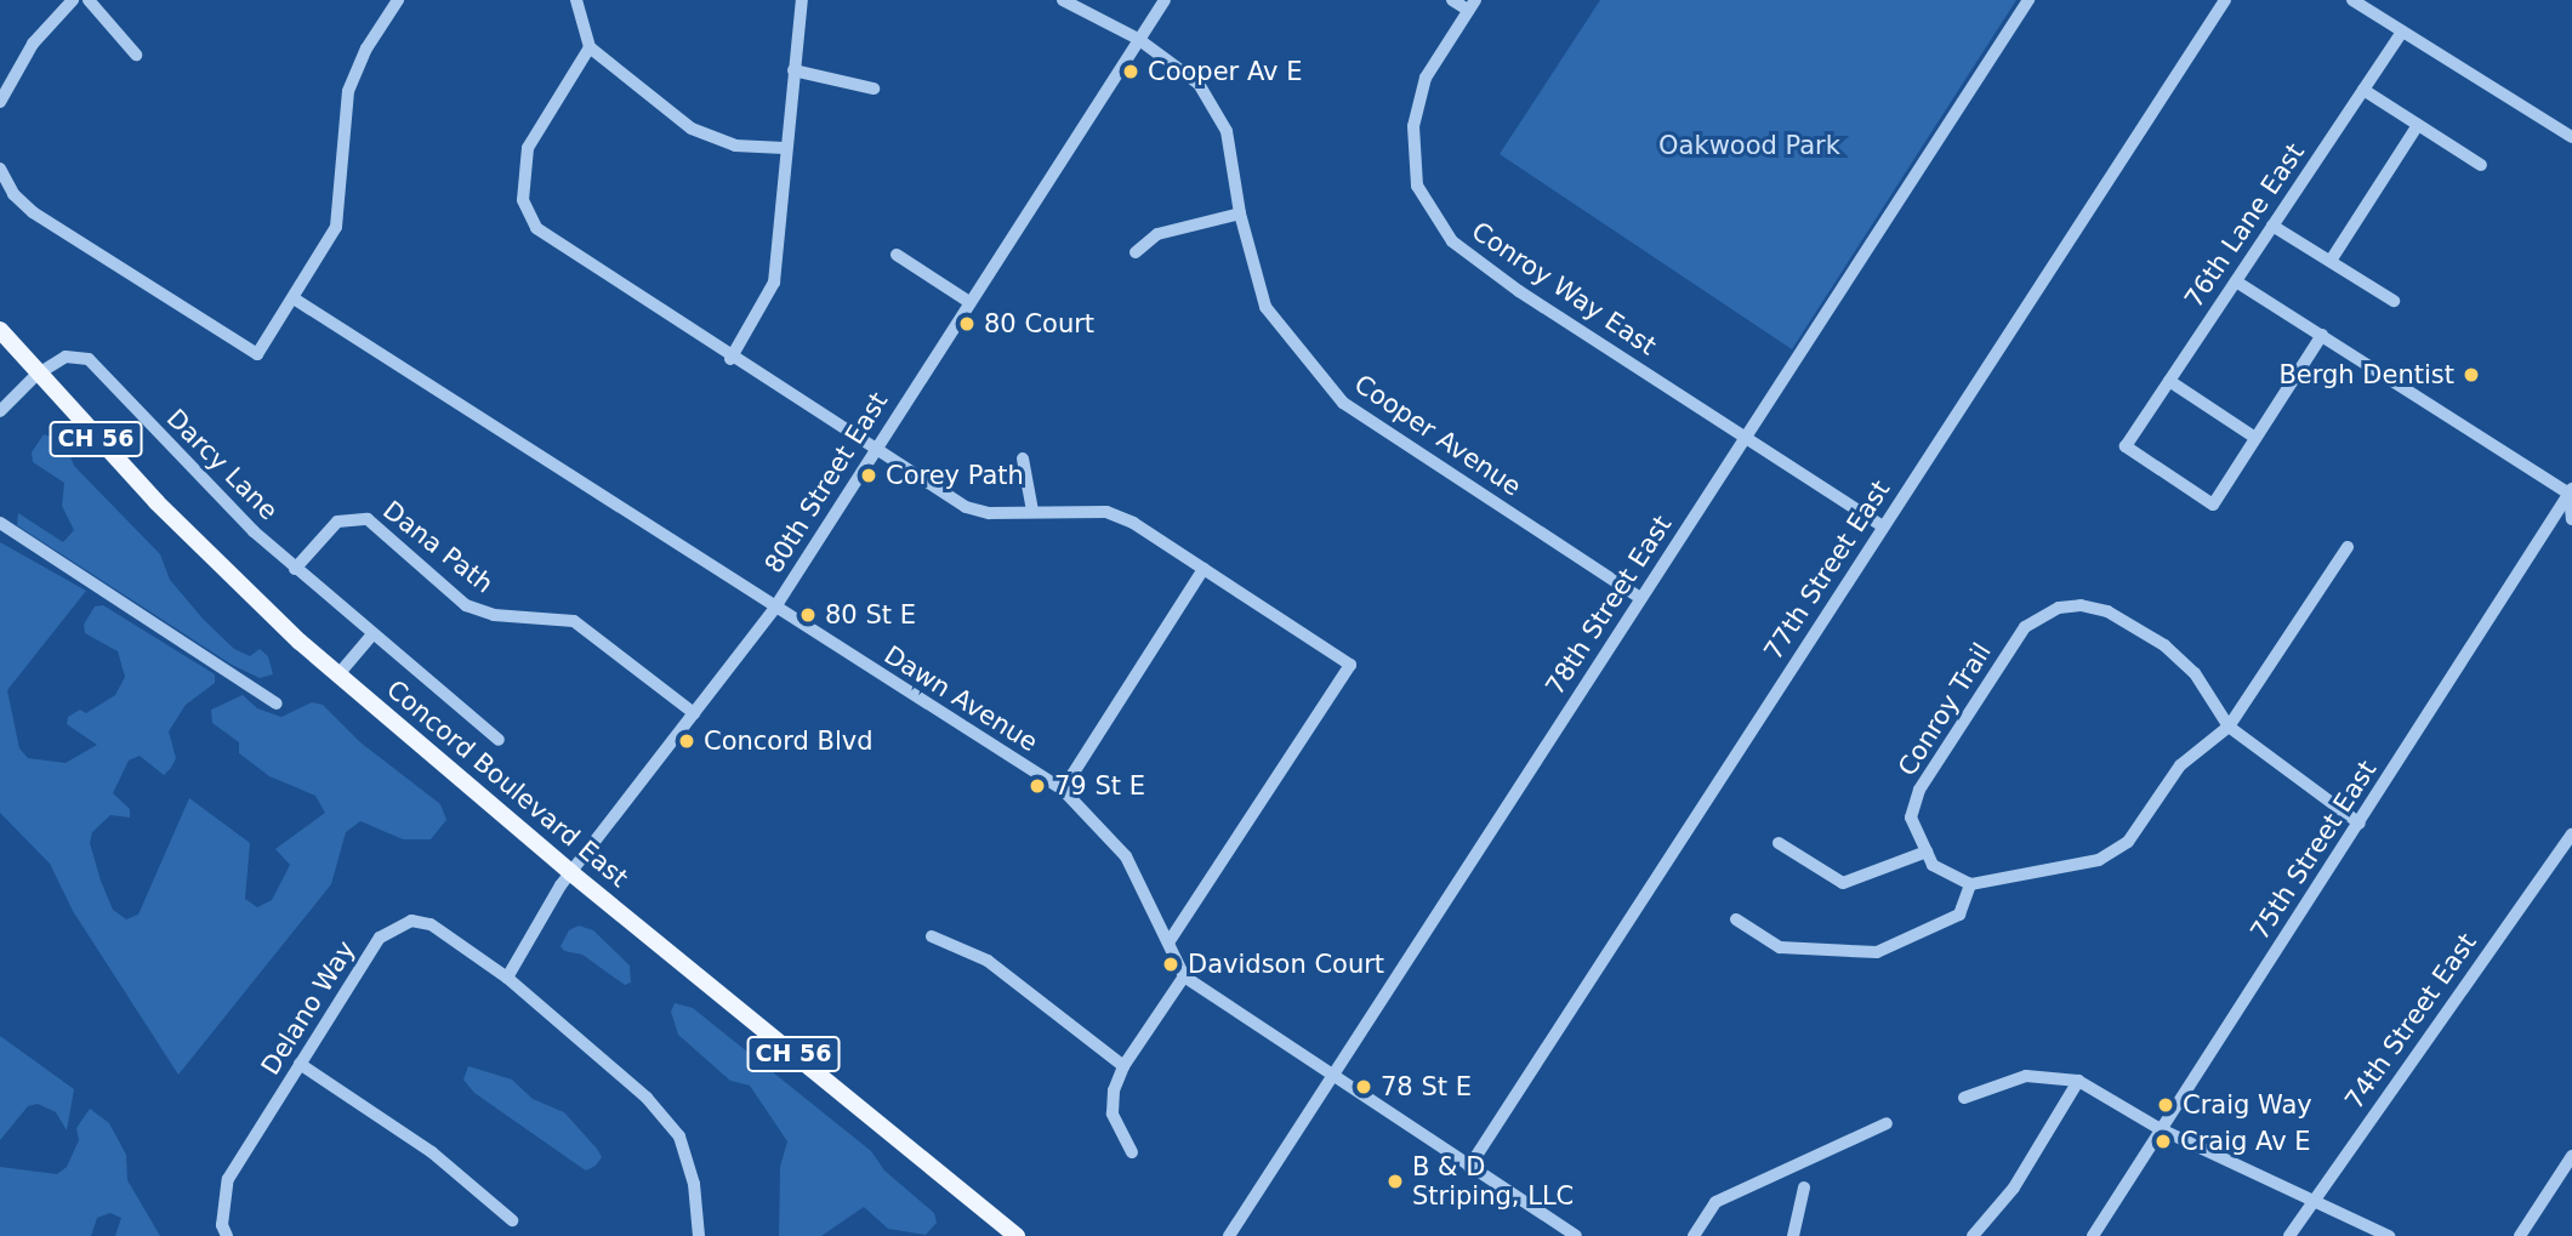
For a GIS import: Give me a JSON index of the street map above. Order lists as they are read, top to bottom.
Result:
{
  "streets": {
    "main road": ["CH 56", "Concord Boulevard East"],
    "street": [
      "76th Lane East",
      "Conroy Way East",
      "Cooper Avenue",
      "Darcy Lane",
      "80th Street East",
      "Dana Path",
      "77th Street East",
      "78th Street East",
      "Dawn Avenue",
      "Conroy Trail",
      "75th Street East",
      "Delano Way",
      "74th Street East"
    ]
  },
  "crossings": [
    ["Conroy Way East", "77th Street East"],
    ["Conroy Way East", "78th Street East"],
    ["Cooper Avenue", "80th Street East"],
    ["Cooper Avenue", "78th Street East"],
    ["Darcy Lane", "Dana Path"],
    ["Darcy Lane", "Concord Boulevard East"],
    ["80th Street East", "Dana Path"],
    ["80th Street East", "Dawn Avenue"],
    ["80th Street East", "Concord Boulevard East"],
    ["80th Street East", "Delano Way"],
    ["Conroy Trail", "75th Street East"]
  ],
  "parks": ["Oakwood Park"],
  "places": [
    "Cooper Av E",
    "80 Court",
    "Bergh Dentist",
    "Corey Path",
    "80 St E",
    "Concord Blvd",
    "79 St E",
    "Davidson Court",
    "78 St E",
    "Craig Way",
    "Craig Av E",
    "B & D Striping, LLC"
  ]
}
